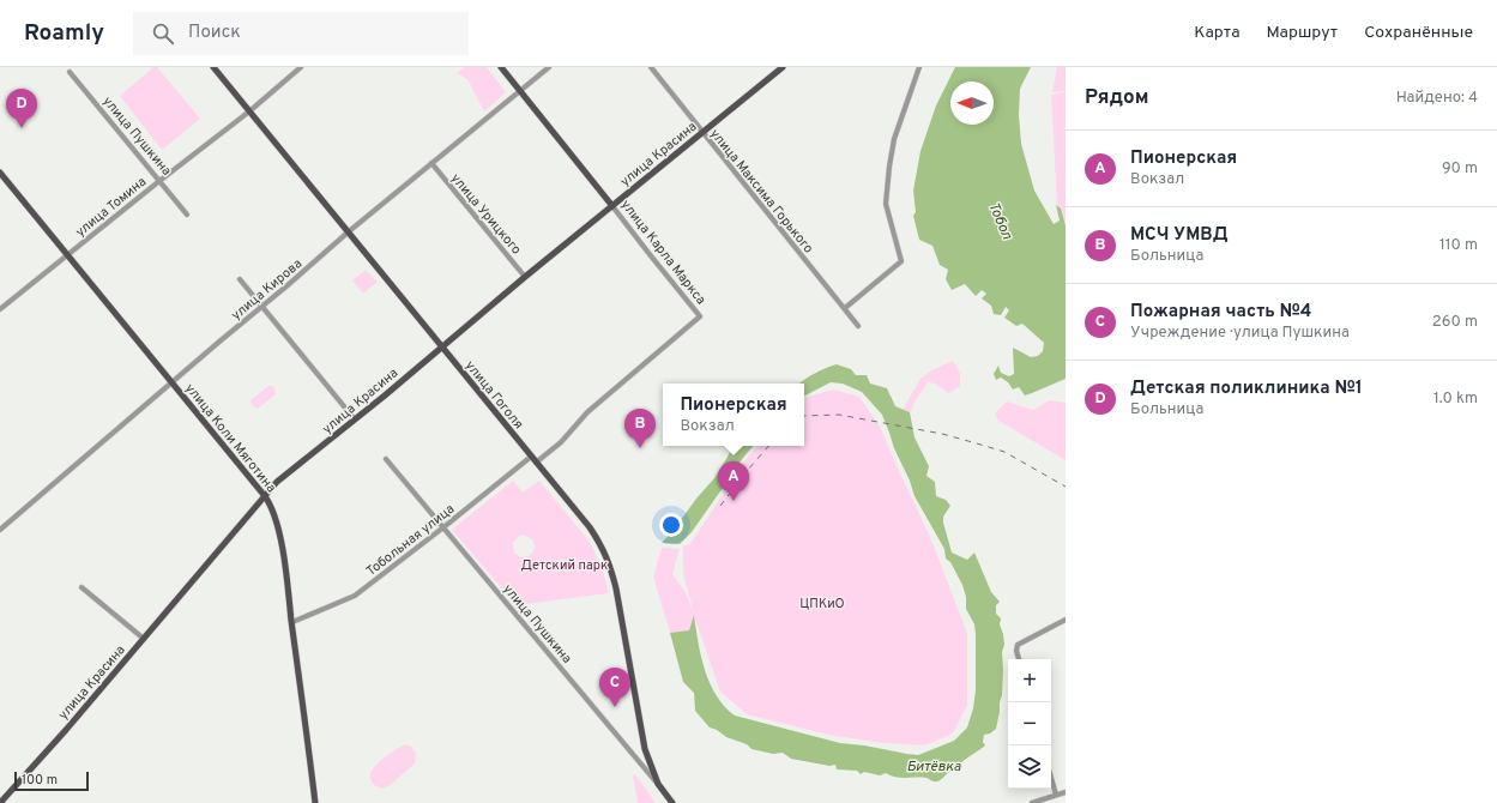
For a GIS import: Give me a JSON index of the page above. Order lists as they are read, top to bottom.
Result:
{
  "streets": {
    "main road": [
      "улица Пушкина",
      "улица Красина",
      "улица Карла Маркса",
      "улица Гоголя",
      "улица Коли Мяготина"
    ],
    "street": [
      "улица Максима Горького",
      "улица Томина",
      "улица Урицкого",
      "улица Кирова",
      "Тобольная улица"
    ]
  },
  "crossings": [
    ["улица Пушкина", "улица Томина"],
    ["улица Пушкина", "улица Гоголя"],
    ["улица Пушкина", "Тобольная улица"],
    ["улица Красина", "улица Максима Горького"],
    ["улица Красина", "улица Урицкого"],
    ["улица Красина", "улица Карла Маркса"],
    ["улица Красина", "улица Гоголя"],
    ["улица Красина", "улица Коли Мяготина"],
    ["улица Томина", "улица Гоголя"],
    ["улица Томина", "улица Коли Мяготина"],
    ["улица Урицкого", "улица Кирова"],
    ["улица Карла Маркса", "улица Кирова"],
    ["улица Карла Маркса", "улица Гоголя"],
    ["улица Кирова", "улица Гоголя"],
    ["улица Кирова", "улица Коли Мяготина"],
    ["улица Гоголя", "Тобольная улица"],
    ["улица Коли Мяготина", "Тобольная улица"]
  ],
  "water": ["Тобол", "Битёвка"],
  "parks": ["Детский парк", "ЦПКиО"],
  "scale_bar": "100 m",
  "north": "left",
  "page": {
    "header": "Roamly",
    "search": "Поиск",
    "nav": ["Карта", "Маршрут", "Сохранённые"],
    "heading": ["Рядом", "Найдено: 4"],
    "pins": [
      "D",
      "B",
      "A",
      "C"
    ],
    "list": [
      {
        "mark": "A",
        "name": "Пионерская",
        "note": "Вокзал",
        "value": "90 m"
      },
      {
        "mark": "B",
        "name": "МСЧ УМВД",
        "note": "Больница",
        "value": "110 m"
      },
      {
        "mark": "C",
        "name": "Пожарная часть №4",
        "note": "Учреждение · улица Пушкина",
        "value": "260 m"
      },
      {
        "mark": "D",
        "name": "Детская поликлиника №1",
        "note": "Больница",
        "value": "1.0 km"
      }
    ],
    "popup": ["Пионерская", "Вокзал"],
    "map_buttons": ["+", "−"],
    "scale": "100 m"
  }
}
